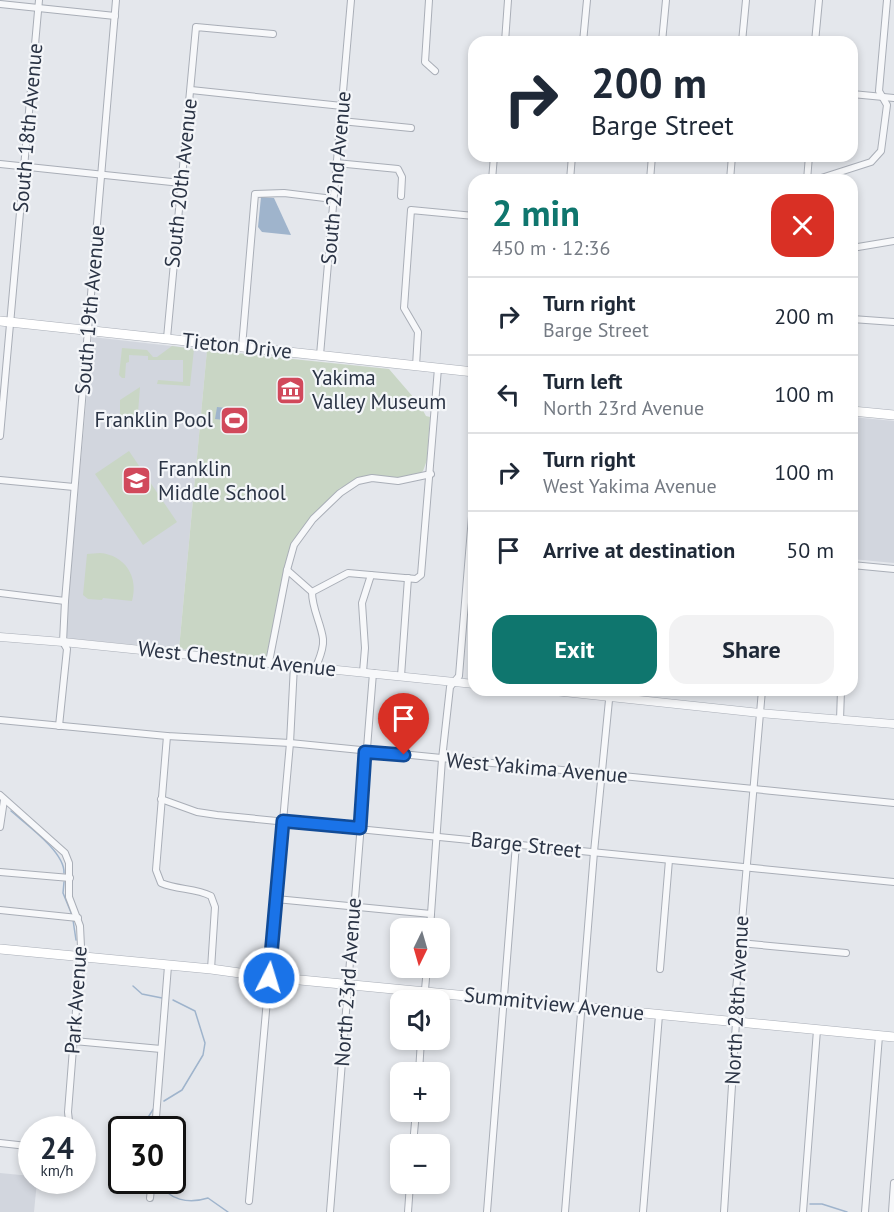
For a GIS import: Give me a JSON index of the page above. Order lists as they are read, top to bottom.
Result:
{
  "streets": {
    "main road": ["Tieton Drive", "Summitview Avenue"],
    "street": [
      "South 18th Avenue",
      "South 22nd Avenue",
      "South 20th Avenue",
      "South 19th Avenue",
      "West Chestnut Avenue",
      "West Yakima Avenue",
      "Barge Street",
      "North 23rd Avenue",
      "Park Avenue",
      "North 28th Avenue"
    ]
  },
  "crossings": [
    ["South 18th Avenue", "Tieton Drive"],
    ["South 22nd Avenue", "Tieton Drive"],
    ["South 20th Avenue", "Tieton Drive"],
    ["South 19th Avenue", "Tieton Drive"],
    ["South 19th Avenue", "West Chestnut Avenue"],
    ["South 19th Avenue", "West Yakima Avenue"],
    ["West Chestnut Avenue", "North 23rd Avenue"],
    ["West Yakima Avenue", "North 23rd Avenue"],
    ["West Yakima Avenue", "North 28th Avenue"],
    ["Barge Street", "North 23rd Avenue"],
    ["Barge Street", "North 28th Avenue"],
    ["North 23rd Avenue", "Summitview Avenue"],
    ["Park Avenue", "Summitview Avenue"],
    ["North 28th Avenue", "Summitview Avenue"]
  ],
  "places": {
    "museum": ["Yakima Valley Museum"],
    "sports": ["Franklin Pool"],
    "school or university": ["Franklin Middle School"]
  },
  "north": "bottom",
  "page": {
    "turn": ["200 m", "Barge Street"],
    "heading": ["2 min", "450 m · 12:36"],
    "list": [
      {
        "name": "Turn right",
        "note": "Barge Street",
        "value": "200 m"
      },
      {
        "name": "Turn left",
        "note": "North 23rd Avenue",
        "value": "100 m"
      },
      {
        "name": "Turn right",
        "note": "West Yakima Avenue",
        "value": "100 m"
      },
      {
        "name": "Arrive at destination",
        "value": "50 m"
      }
    ],
    "buttons": ["Exit", "Share"],
    "map_buttons": ["+", "−"],
    "speed": "24 km/h",
    "limit": "30"
  }
}
